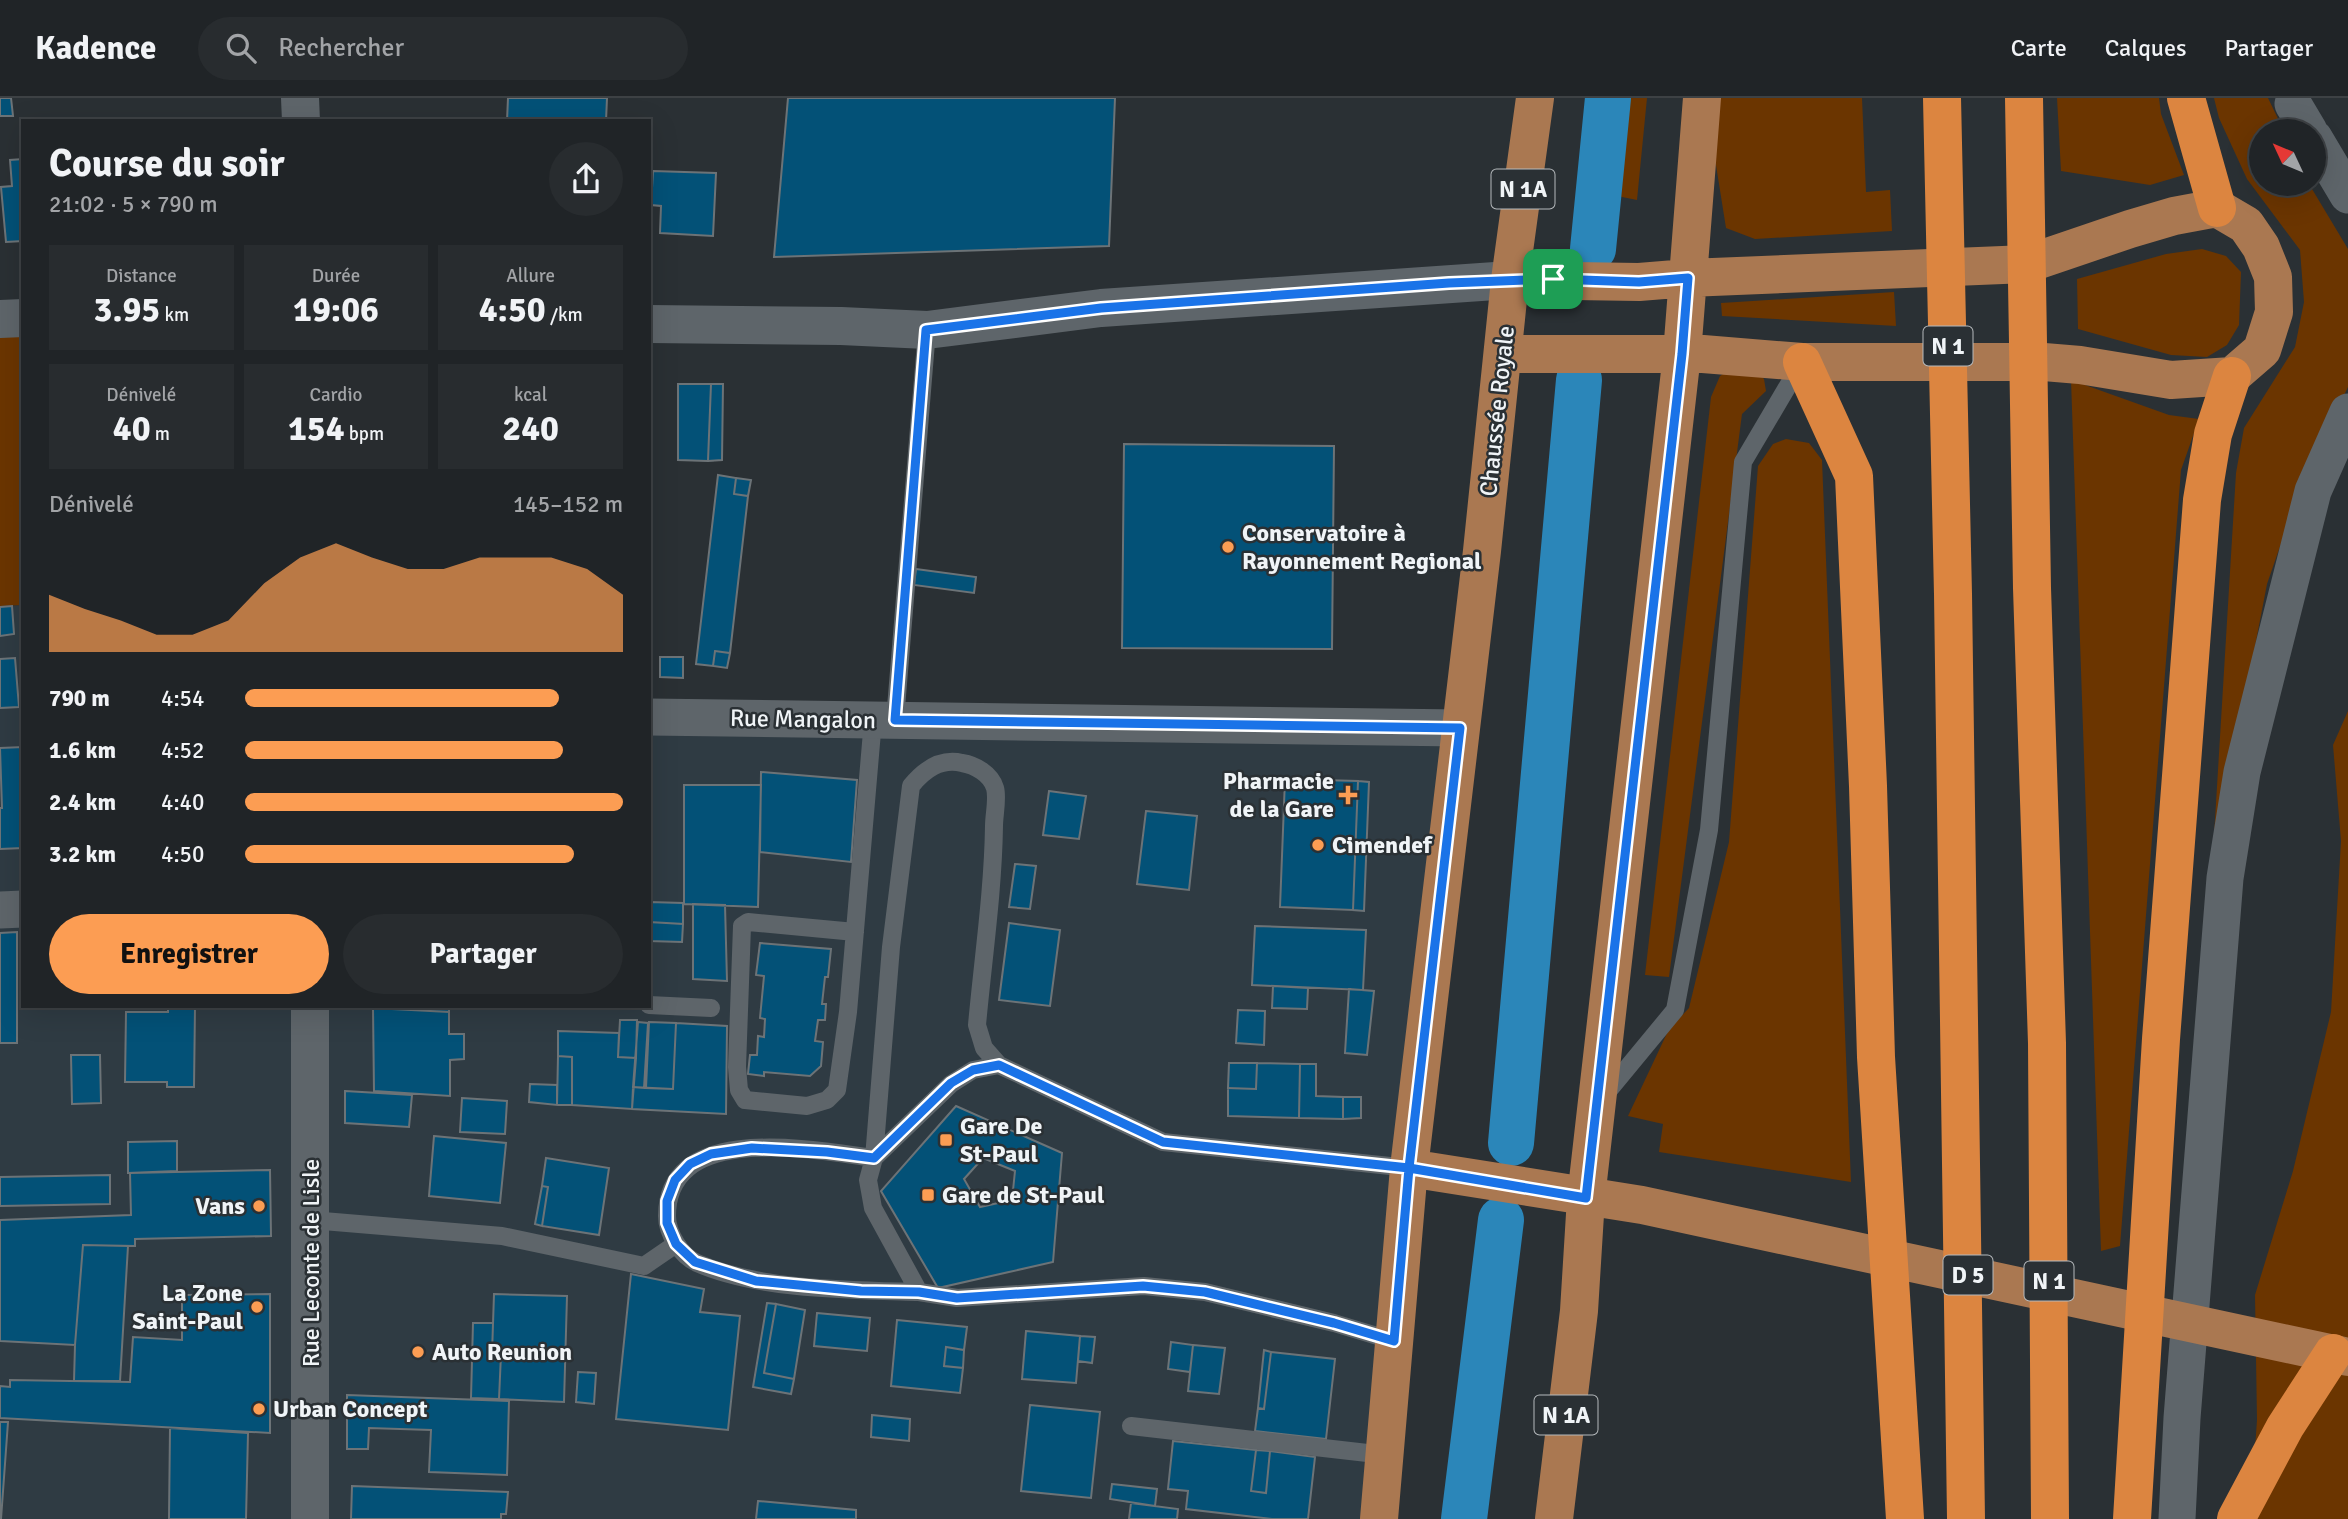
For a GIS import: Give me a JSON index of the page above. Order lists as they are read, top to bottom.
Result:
{
  "streets": {
    "highway": ["N 1"],
    "main road": [
      "N 1A",
      "Chaussée Royale",
      "Rue Leconte de Lisle",
      "D 5"
    ],
    "street": ["Rue Mangalon"]
  },
  "crossings": [
    ["N 1A", "D 5"],
    ["Chaussée Royale", "Rue Mangalon"]
  ],
  "places": {
    "other": [
      "Conservatoire à Rayonnement Regional",
      "Cimendef",
      "Vans",
      "La Zone Saint-Paul",
      "Auto Reunion",
      "Urban Concept"
    ],
    "health": ["Pharmacie de la Gare"],
    "transit": ["Gare De St-Paul", "Gare de St-Paul"]
  },
  "north": "top left",
  "page": {
    "header": "Kadence",
    "search": "Rechercher",
    "nav": ["Carte", "Calques", "Partager"],
    "heading": ["Course du soir", "21:02 · 5 × 790 m"],
    "stats": [
      ["Distance", "3.95 km"],
      ["Durée", "19:06"],
      ["Allure", "4:50 /km"],
      ["Dénivelé", "40 m"],
      ["Cardio", "154 bpm"],
      ["kcal", "240"]
    ],
    "chart": ["Dénivelé", "145–152 m"],
    "list": [
      {
        "name": "790 m",
        "note": "4:54"
      },
      {
        "name": "1.6 km",
        "note": "4:52"
      },
      {
        "name": "2.4 km",
        "note": "4:40"
      },
      {
        "name": "3.2 km",
        "note": "4:50"
      }
    ],
    "buttons": ["Enregistrer", "Partager"]
  }
}
